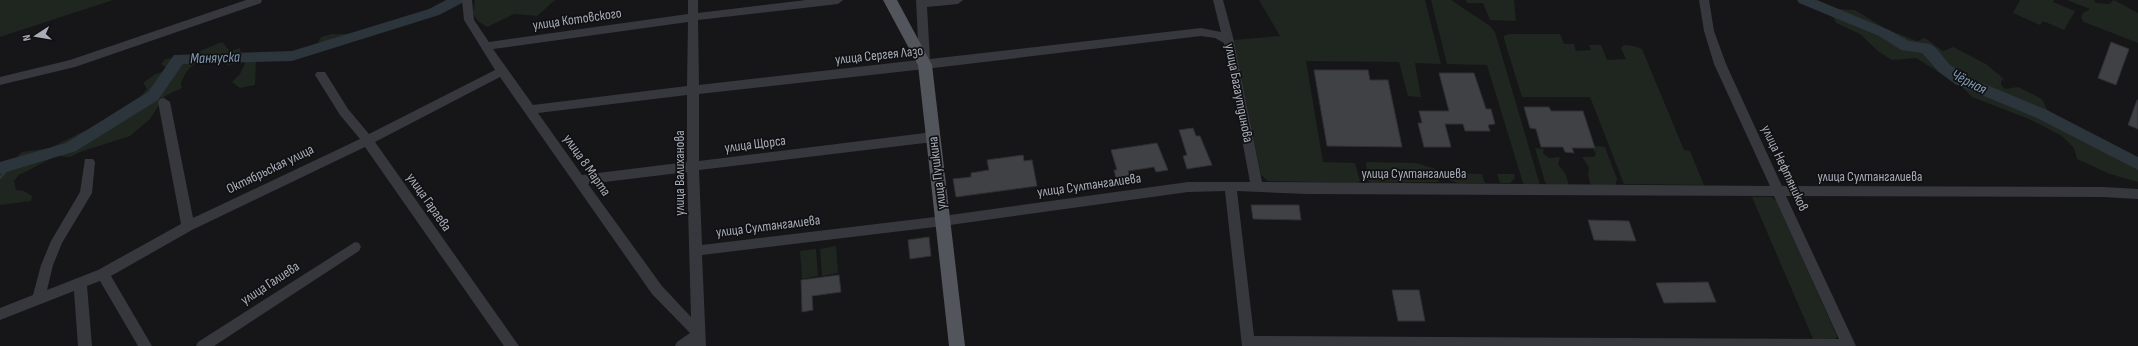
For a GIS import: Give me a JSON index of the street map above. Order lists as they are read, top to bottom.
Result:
{
  "streets": {
    "main road": ["улица Пушкина"],
    "street": [
      "улица Котовского",
      "улица Сергея Лазо",
      "улица Багаутдинова",
      "улица Щорса",
      "улица 8 Марта",
      "улица Нефтяников",
      "Октябрьская улица",
      "улица Валиханова",
      "улица Султангалиева",
      "улица Гараева",
      "улица Галиева"
    ]
  },
  "crossings": [
    ["улица Котовского", "улица 8 Марта"],
    ["улица Котовского", "улица Валиханова"],
    ["улица Сергея Лазо", "улица Багаутдинова"],
    ["улица Сергея Лазо", "улица 8 Марта"],
    ["улица Сергея Лазо", "улица Валиханова"],
    ["улица Сергея Лазо", "улица Пушкина"],
    ["улица Багаутдинова", "улица Султангалиева"],
    ["улица Щорса", "улица 8 Марта"],
    ["улица Щорса", "улица Валиханова"],
    ["улица Щорса", "улица Пушкина"],
    ["улица 8 Марта", "Октябрьская улица"],
    ["улица 8 Марта", "улица Валиханова"],
    ["улица Нефтяников", "улица Султангалиева"],
    ["Октябрьская улица", "улица Гараева"],
    ["улица Валиханова", "улица Султангалиева"],
    ["улица Пушкина", "улица Султангалиева"]
  ],
  "water": ["Маняуска", "Чёрная"],
  "north": "left"
}
